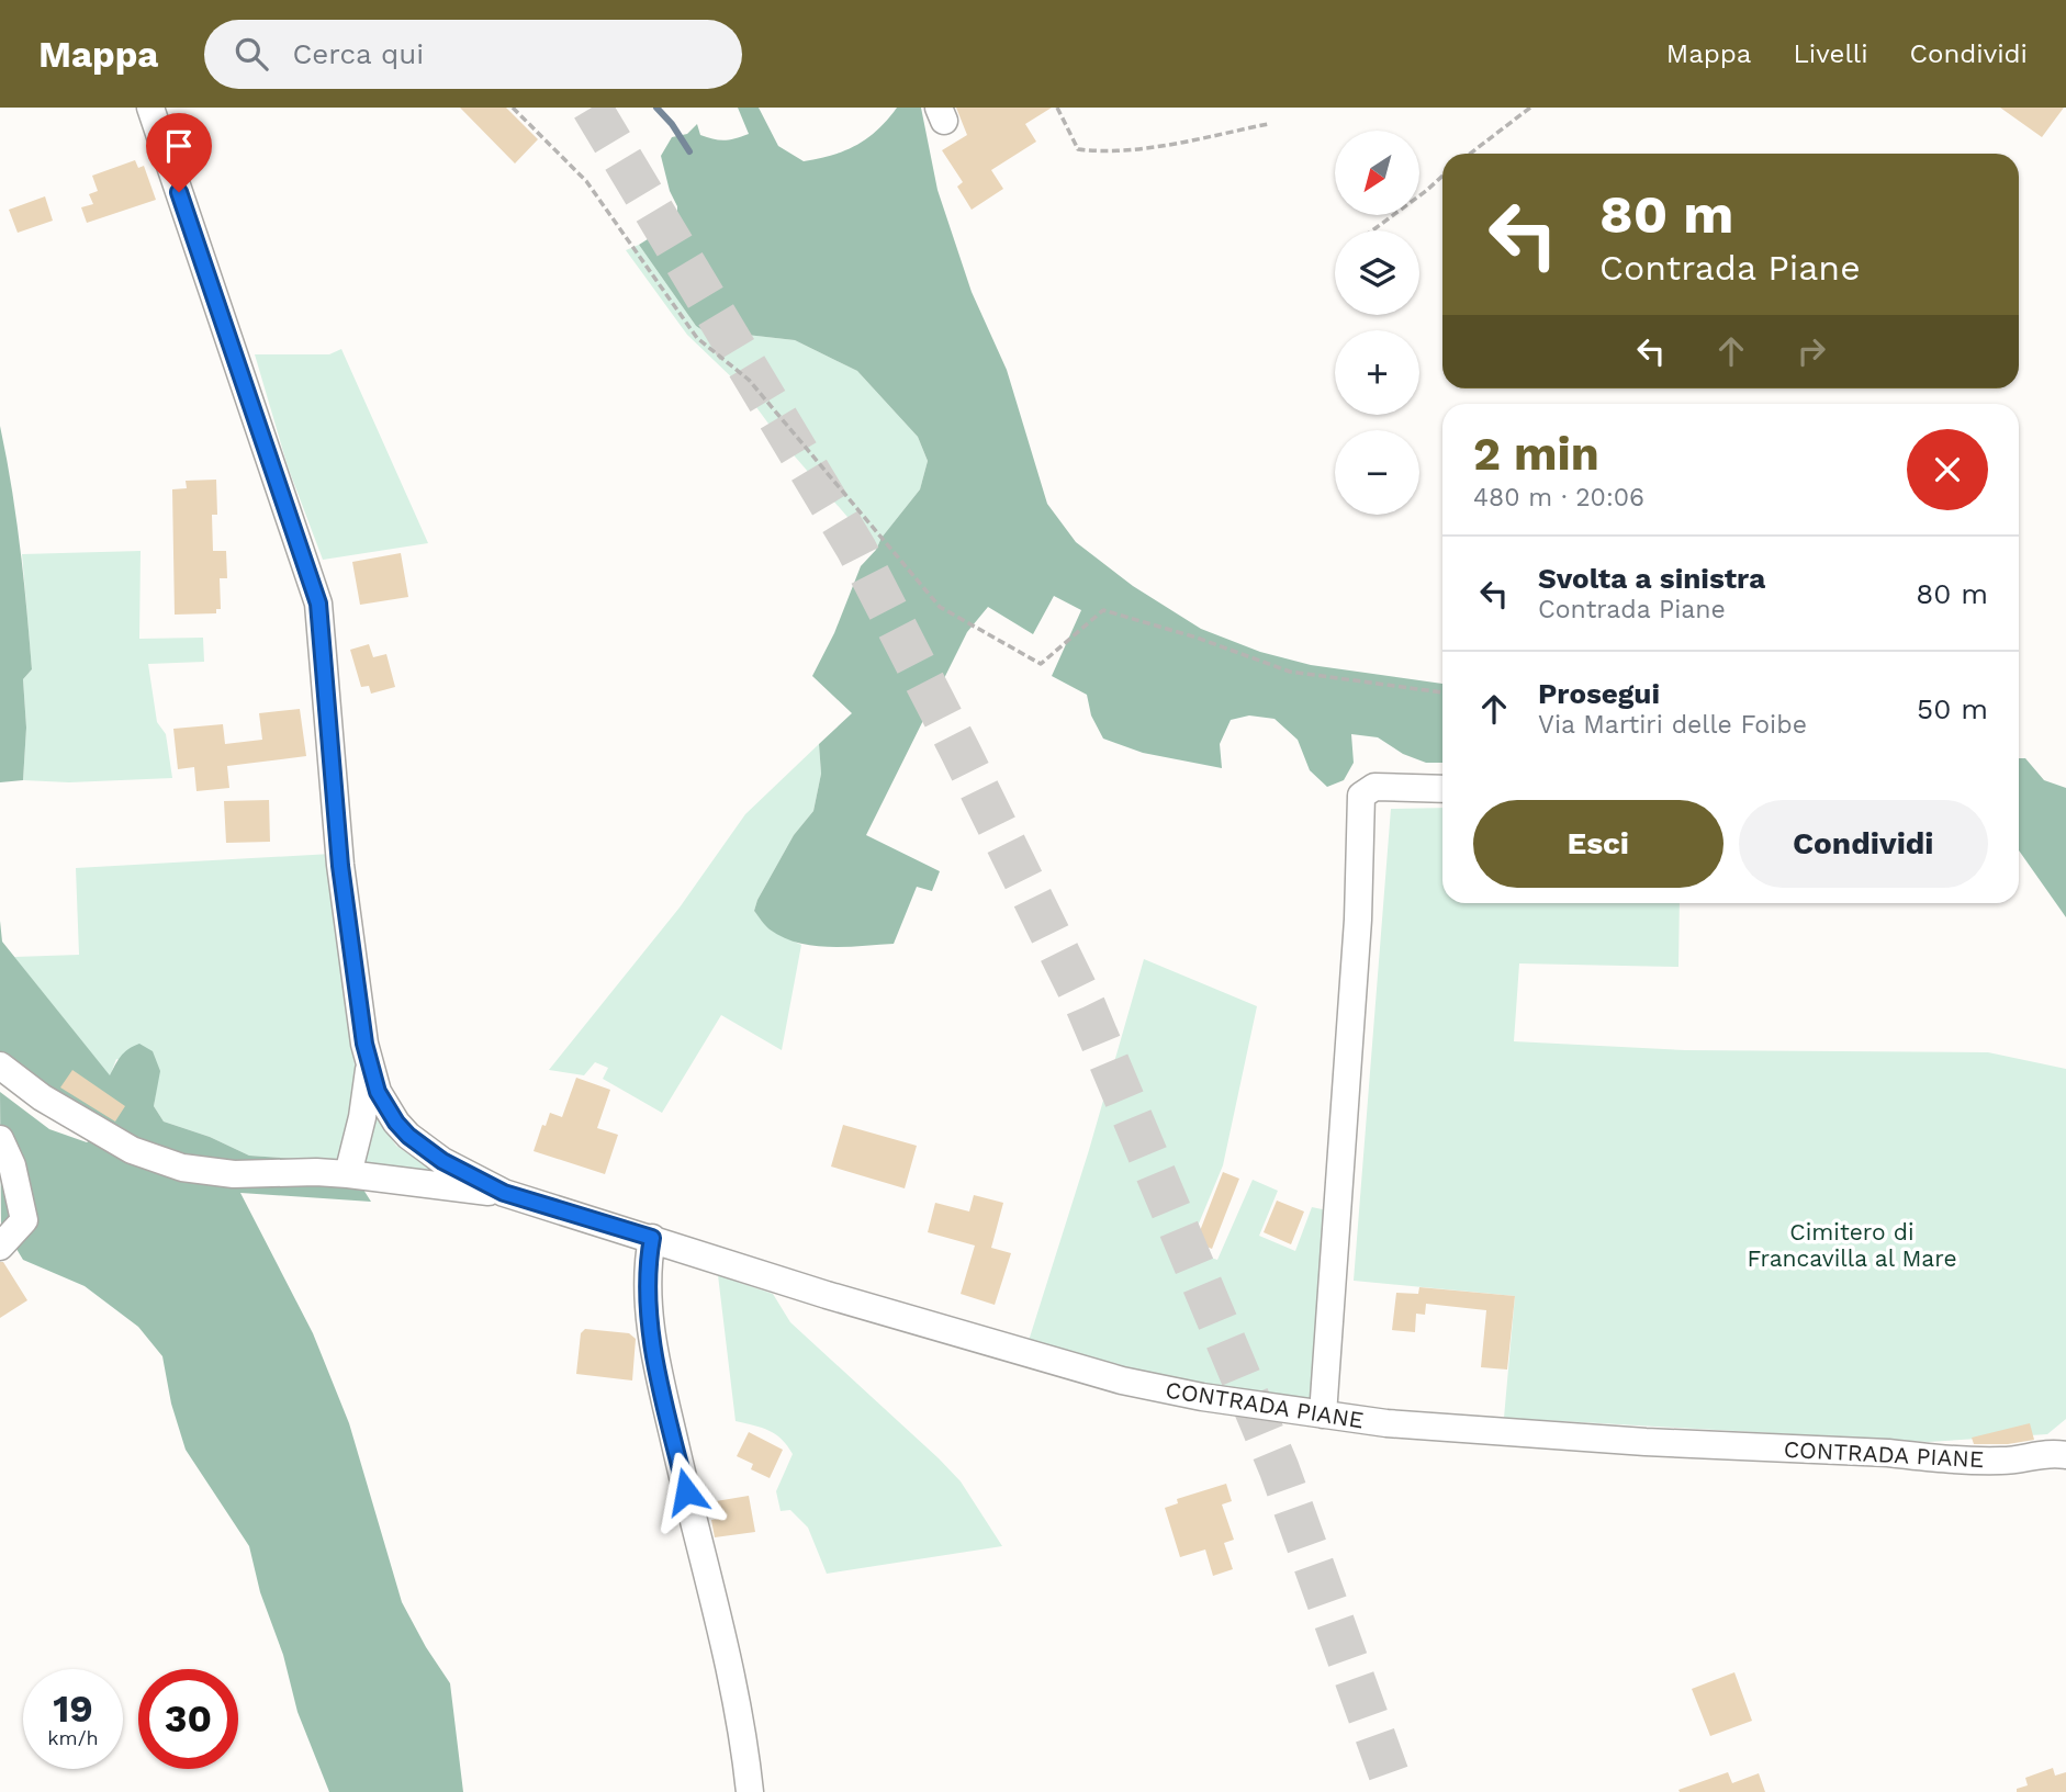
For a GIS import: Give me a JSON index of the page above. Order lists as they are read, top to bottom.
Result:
{
  "streets": {
    "street": ["CONTRADA PIANE"]
  },
  "parks": ["Cimitero di Francavilla al Mare"],
  "north": "bottom left",
  "page": {
    "header": "Mappa",
    "search": "Cerca qui",
    "nav": ["Mappa", "Livelli", "Condividi"],
    "map_buttons": ["+", "−"],
    "turn": ["80 m", "Contrada Piane"],
    "heading": ["2 min", "480 m · 20:06"],
    "list": [
      {
        "name": "Svolta a sinistra",
        "note": "Contrada Piane",
        "value": "80 m"
      },
      {
        "name": "Prosegui",
        "note": "Via Martiri delle Foibe",
        "value": "50 m"
      }
    ],
    "buttons": ["Esci", "Condividi"],
    "speed": "19 km/h",
    "limit": "30"
  }
}
